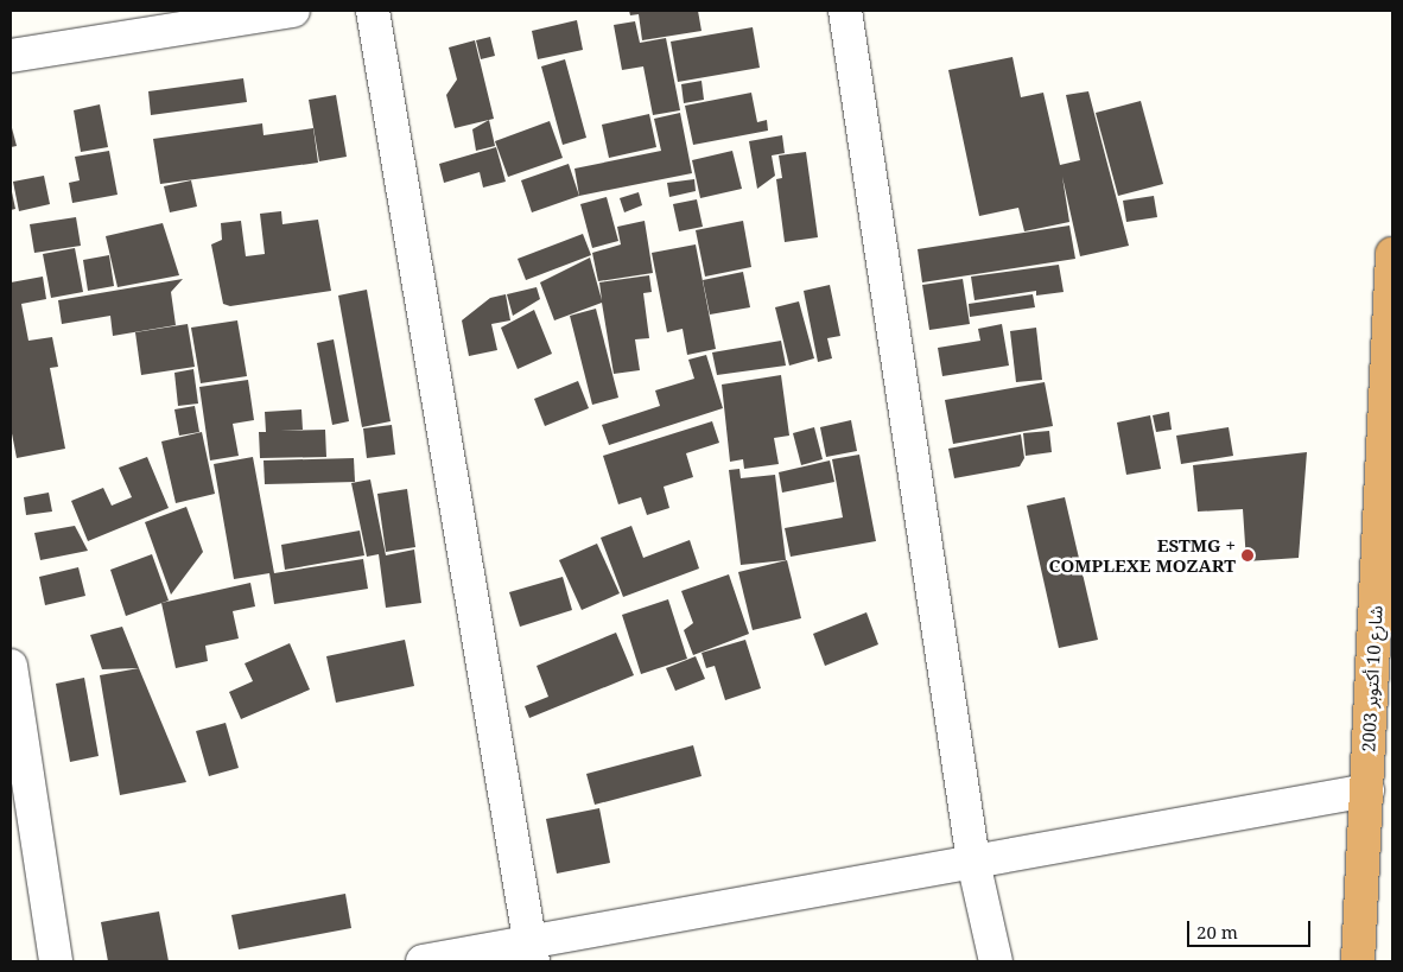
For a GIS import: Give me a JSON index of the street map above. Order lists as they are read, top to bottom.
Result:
{
  "streets": {
    "highway": ["شارع 10 أكتوبر 2003"]
  },
  "places": ["ESTMG + COMPLEXE MOZART"],
  "scale_bar": "20 m"
}
